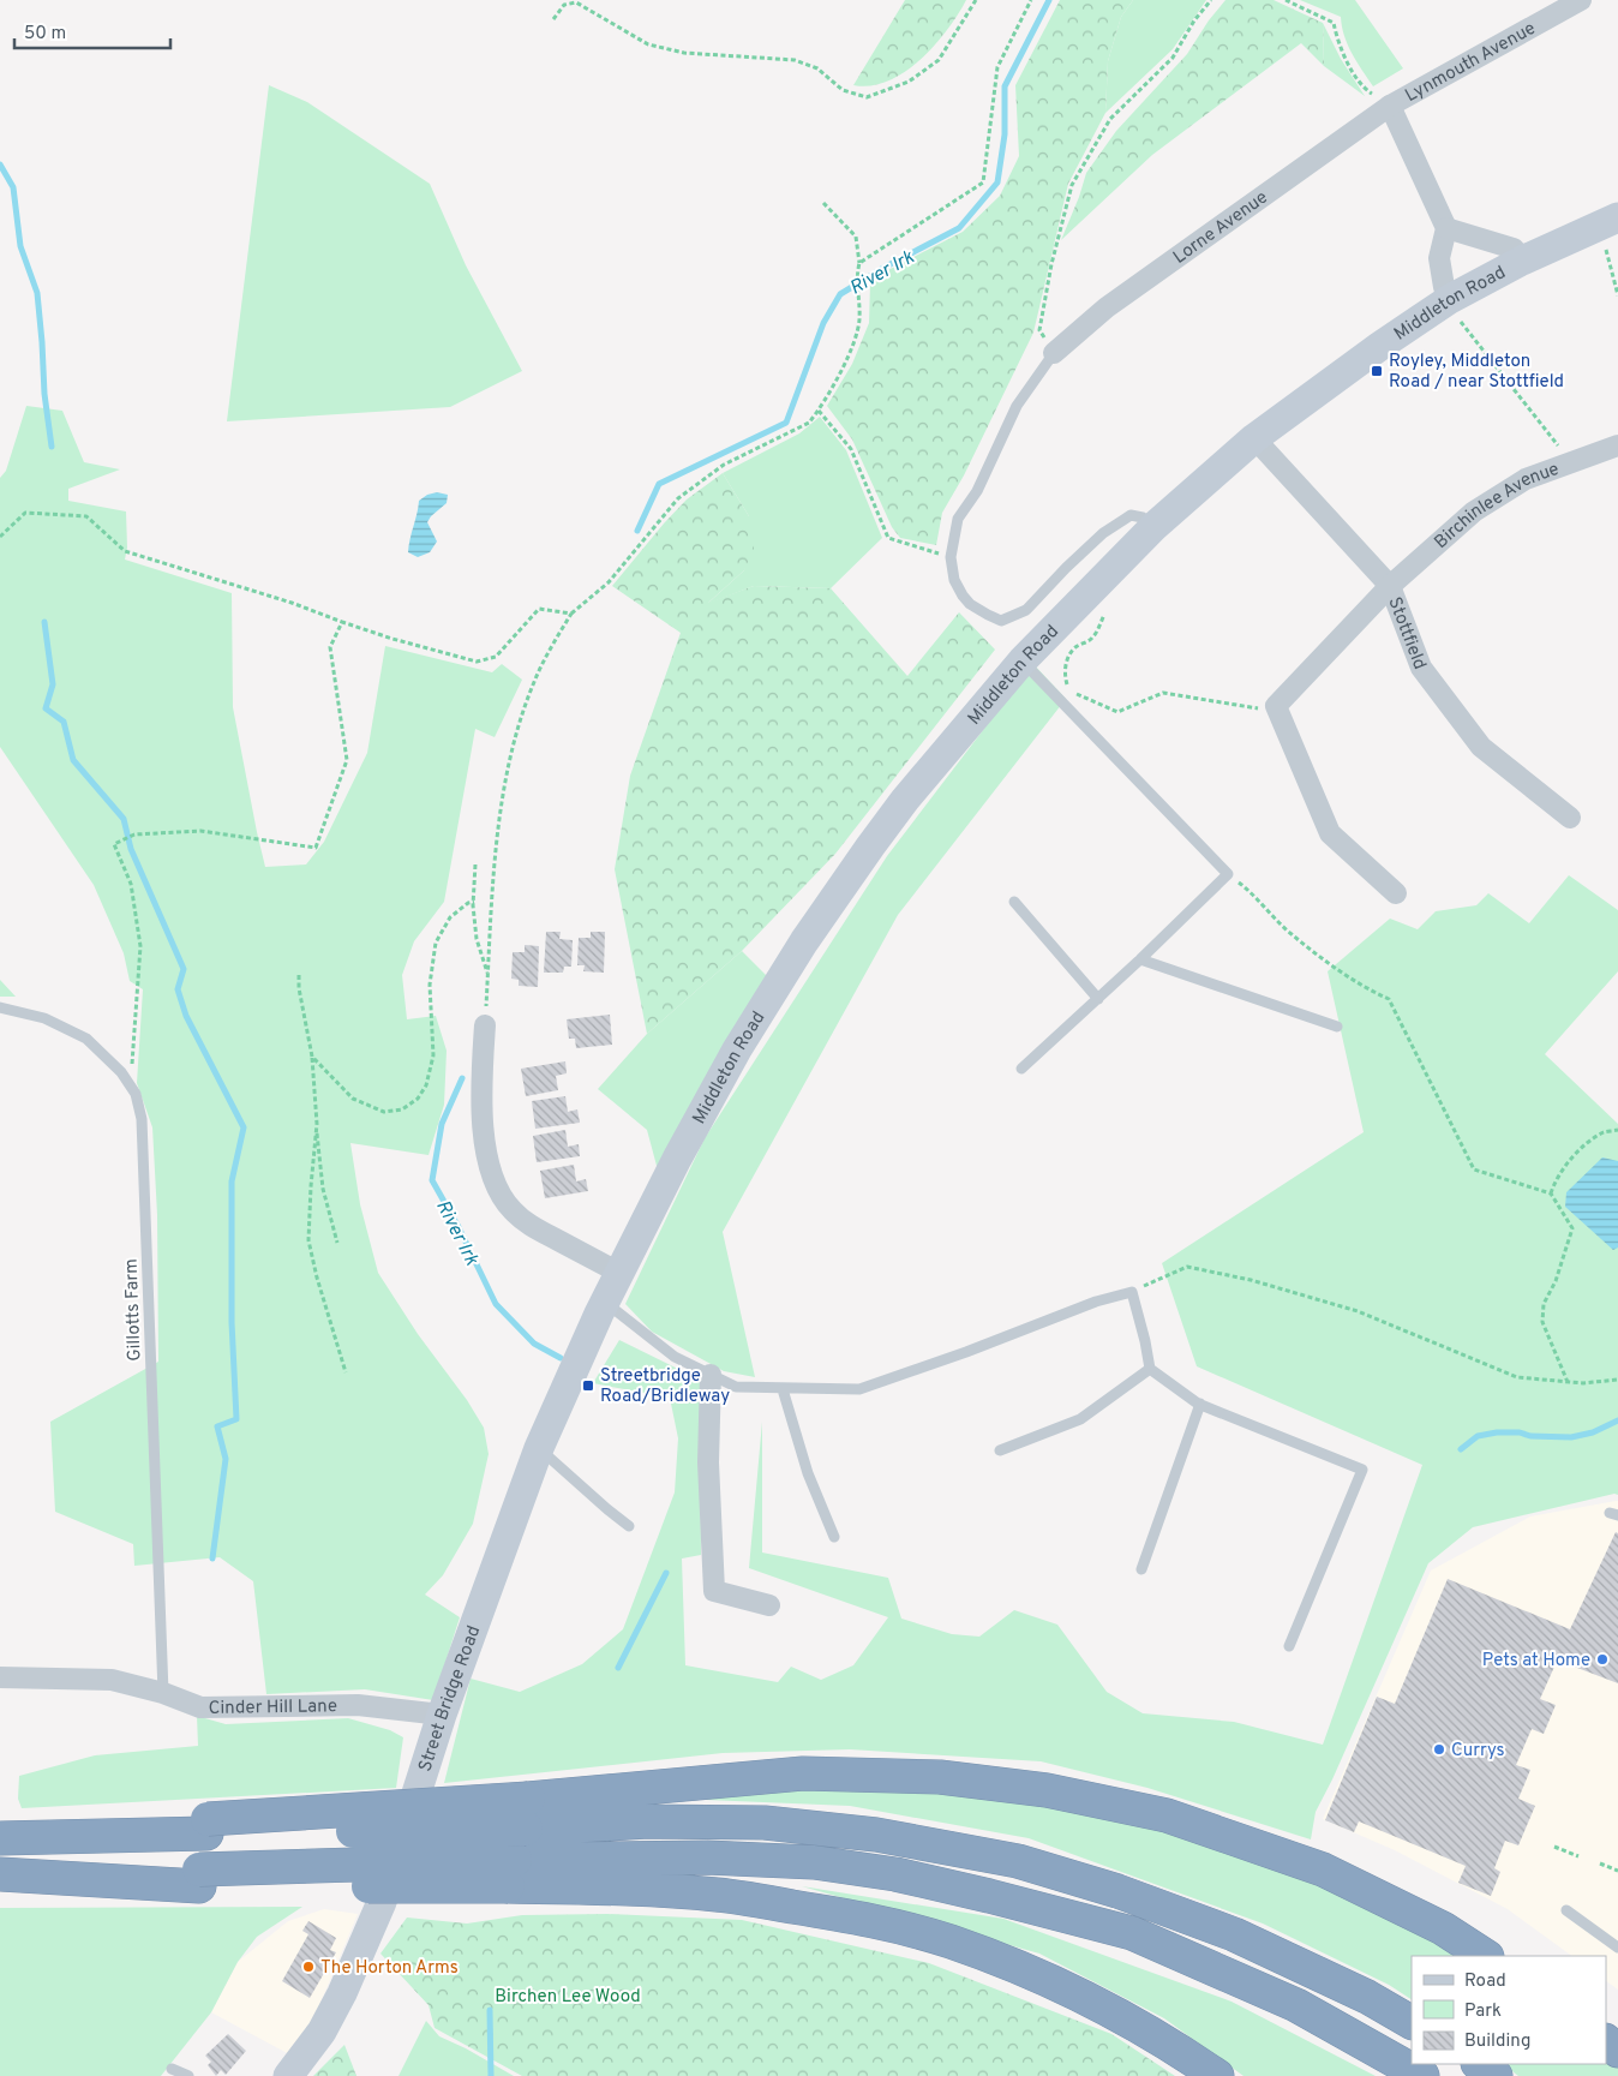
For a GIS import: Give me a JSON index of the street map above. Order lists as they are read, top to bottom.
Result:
{
  "streets": {
    "main road": ["Middleton Road", "Street Bridge Road"],
    "street": [
      "Lynmouth Avenue",
      "Lorne Avenue",
      "Birchinlee Avenue",
      "Stottfield",
      "Cinder Hill Lane"
    ],
    "lane": ["Gillotts Farm"]
  },
  "crossings": [
    ["Lynmouth Avenue", "Lorne Avenue"],
    ["Middleton Road", "Stottfield"],
    ["Middleton Road", "Street Bridge Road"],
    ["Birchinlee Avenue", "Stottfield"],
    ["Gillotts Farm", "Cinder Hill Lane"],
    ["Street Bridge Road", "Cinder Hill Lane"]
  ],
  "water": ["River Irk"],
  "parks": ["Birchen Lee Wood"],
  "places": {
    "transit": ["Royley, Middleton Road / near Stottfield", "Streetbridge Road/Bridleway"],
    "other": ["Pets at Home", "Currys", "The Horton Arms"]
  },
  "legend": ["Road", "Park", "Building"],
  "scale_bar": "50 m"
}
